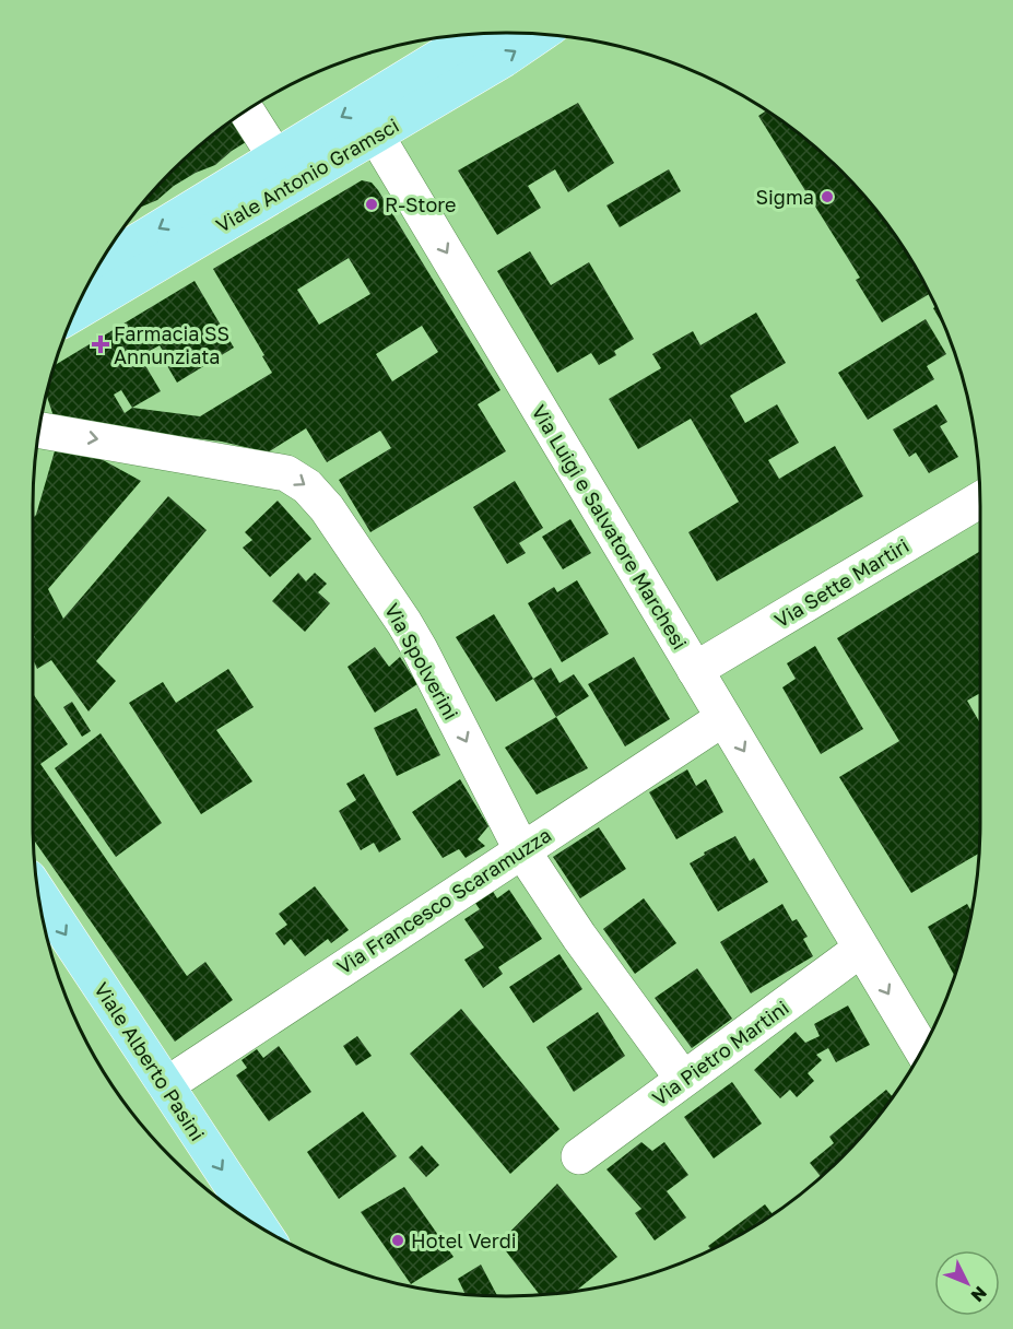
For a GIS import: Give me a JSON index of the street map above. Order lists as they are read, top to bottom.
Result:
{
  "streets": {
    "main road": ["Viale Antonio Gramsci", "Viale Alberto Pasini"],
    "street": [
      "Via Luigi e Salvatore Marchesi",
      "Via Sette Martiri",
      "Via Spolverini",
      "Via Francesco Scaramuzza",
      "Via Pietro Martini"
    ]
  },
  "crossings": [
    ["Viale Antonio Gramsci", "Via Luigi e Salvatore Marchesi"],
    ["Via Luigi e Salvatore Marchesi", "Via Sette Martiri"],
    ["Via Luigi e Salvatore Marchesi", "Via Francesco Scaramuzza"],
    ["Via Luigi e Salvatore Marchesi", "Via Pietro Martini"],
    ["Via Spolverini", "Via Francesco Scaramuzza"],
    ["Via Spolverini", "Via Pietro Martini"],
    ["Via Francesco Scaramuzza", "Viale Alberto Pasini"]
  ],
  "one_way": ["Via Luigi e Salvatore Marchesi", "Via Spolverini", "Viale Alberto Pasini"],
  "places": {
    "other": ["Sigma", "R-Store", "Hotel Verdi"],
    "health": ["Farmacia SS Annunziata"]
  },
  "north": "bottom right"
}
